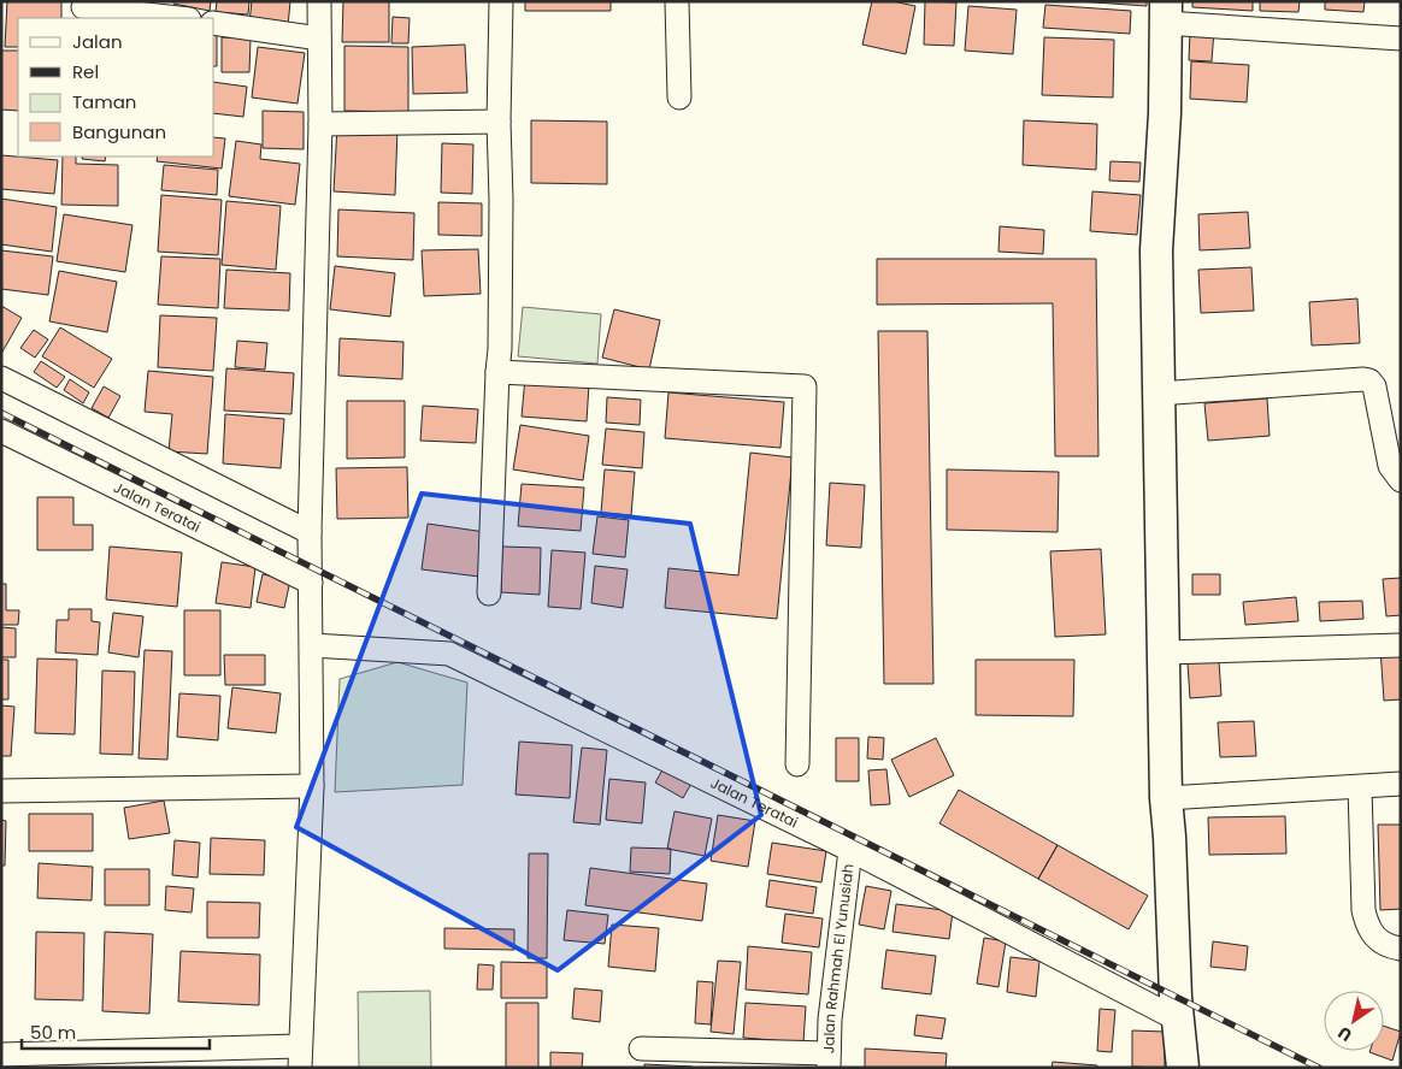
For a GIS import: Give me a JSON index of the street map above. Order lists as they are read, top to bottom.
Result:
{
  "streets": {
    "street": ["Jalan Teratai", "Jalan Rahmah El Yunusiah"]
  },
  "crossings": [
    ["Jalan Teratai", "Jalan Rahmah El Yunusiah"]
  ],
  "legend": [
    "Jalan",
    "Rel",
    "Taman",
    "Bangunan"
  ],
  "scale_bar": "50 m",
  "north": "bottom left"
}
